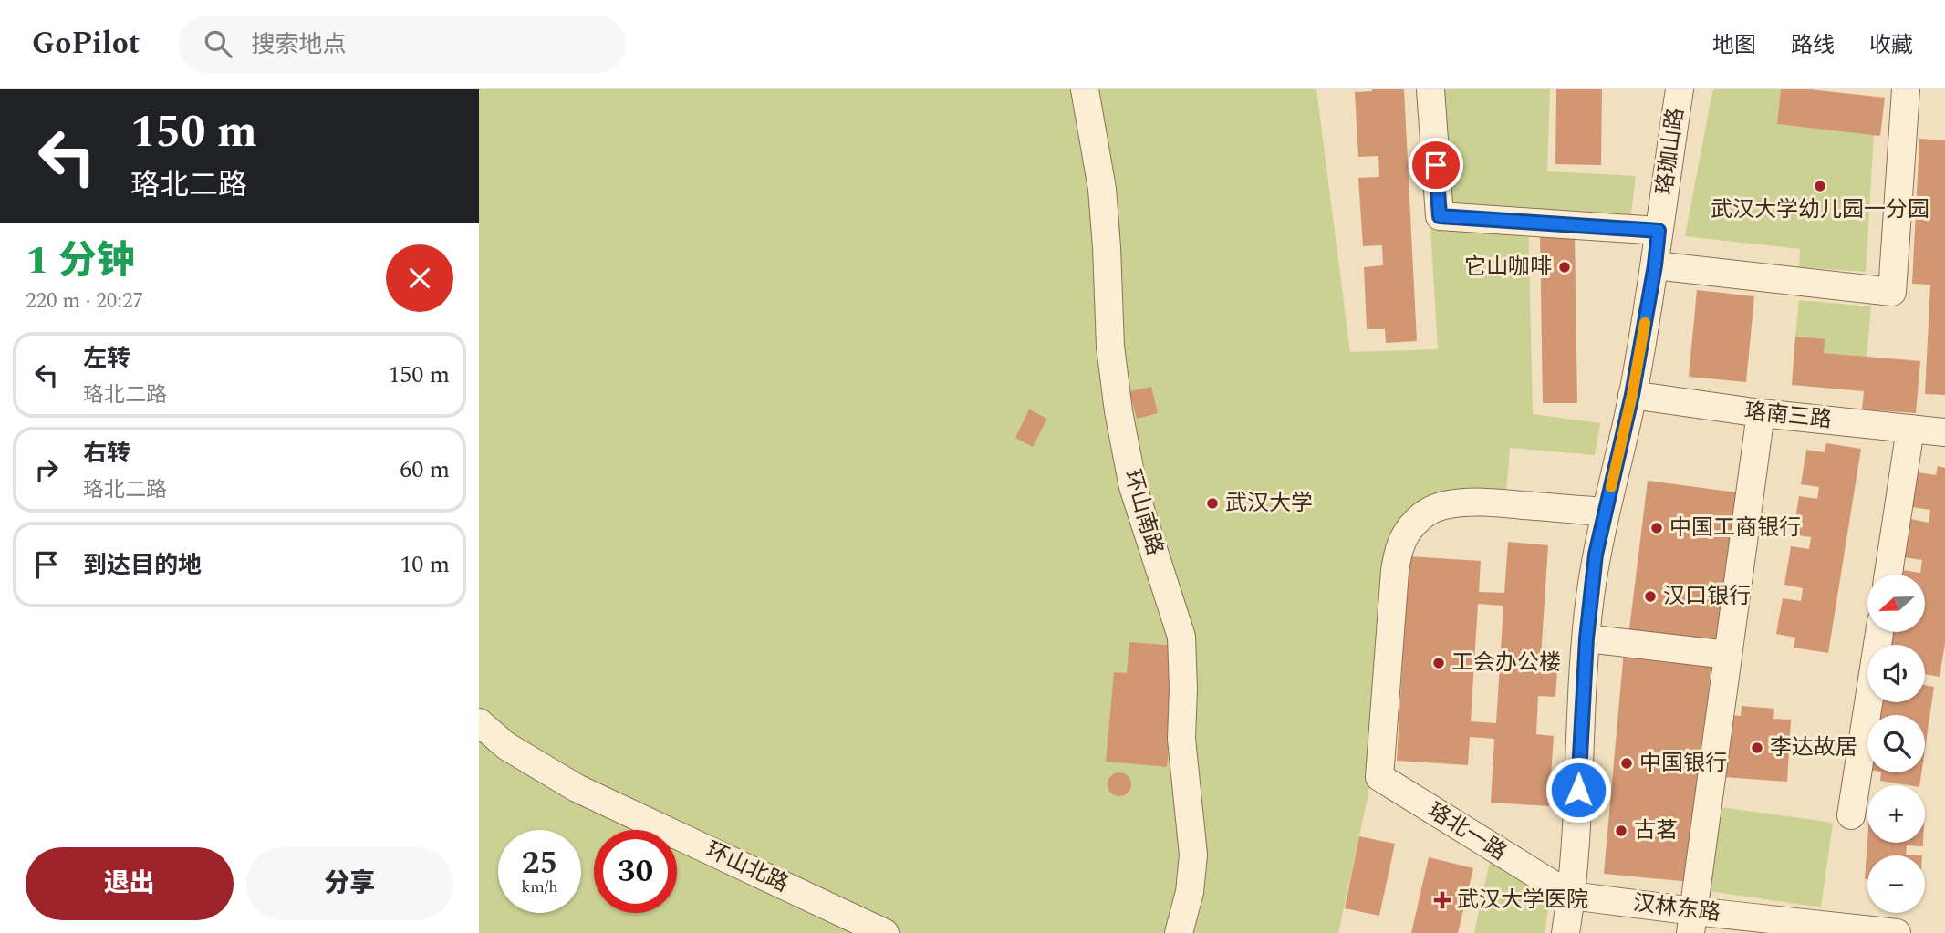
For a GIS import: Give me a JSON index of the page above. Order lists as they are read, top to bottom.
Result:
{
  "streets": {
    "street": [
      "珞珈山路",
      "珞南三路",
      "环山南路",
      "珞北一路",
      "环山北路",
      "汉林东路"
    ]
  },
  "crossings": [
    ["珞珈山路", "珞南三路"],
    ["珞珈山路", "珞北一路"],
    ["珞珈山路", "汉林东路"],
    ["珞北一路", "汉林东路"]
  ],
  "places": {
    "other": [
      "武汉大学幼儿园一分园",
      "它山咖啡",
      "武汉大学",
      "中国工商银行",
      "汉口银行",
      "工会办公楼",
      "李达故居",
      "中国银行",
      "古茗"
    ],
    "health": ["武汉大学医院"]
  },
  "north": "left",
  "page": {
    "header": "GoPilot",
    "search": "搜索地点",
    "nav": ["地图", "路线", "收藏"],
    "turn": ["150 m", "珞北二路"],
    "heading": ["1 分钟", "220 m · 20:27"],
    "list": [
      {
        "name": "左转",
        "note": "珞北二路",
        "value": "150 m"
      },
      {
        "name": "右转",
        "note": "珞北二路",
        "value": "60 m"
      },
      {
        "name": "到达目的地",
        "value": "10 m"
      }
    ],
    "map_buttons": ["+", "−"],
    "speed": "25 km/h",
    "limit": "30",
    "buttons": ["退出", "分享"]
  }
}
